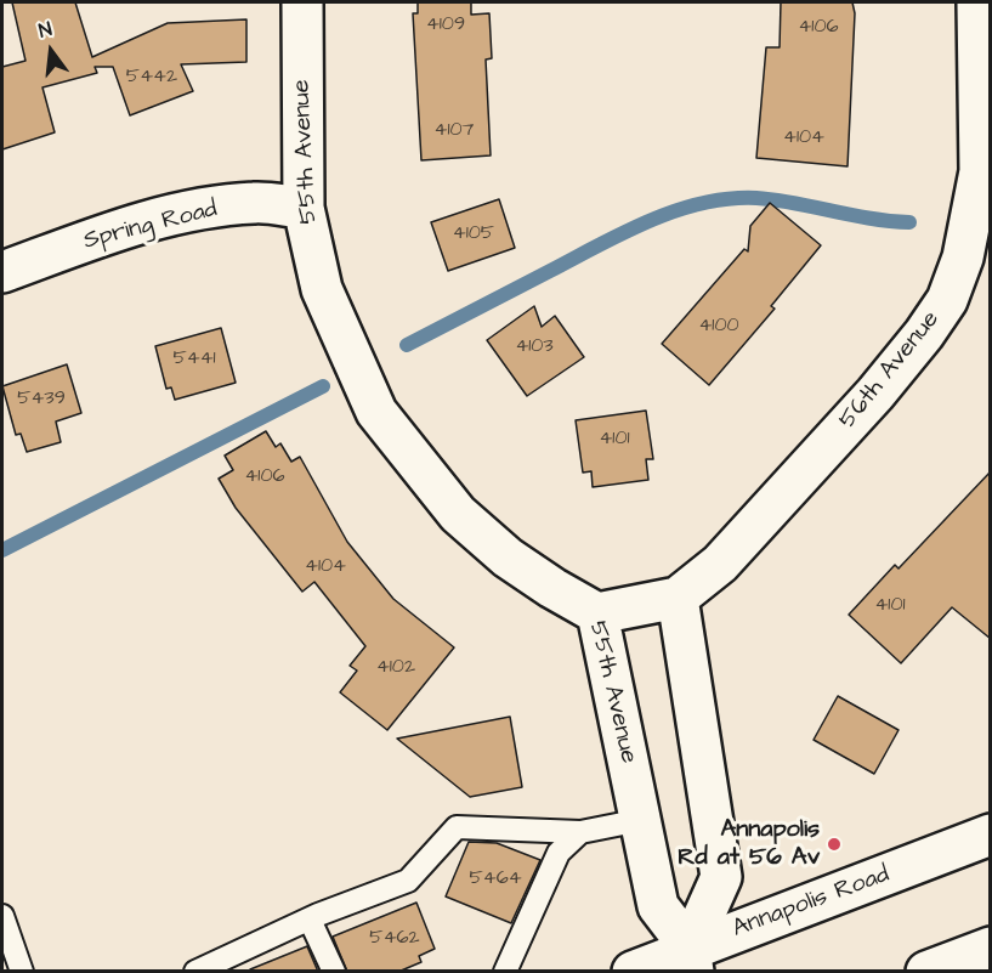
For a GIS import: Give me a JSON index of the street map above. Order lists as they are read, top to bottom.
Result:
{
  "streets": {
    "street": [
      "55th Avenue",
      "Spring Road",
      "56th Avenue",
      "Annapolis Road"
    ]
  },
  "crossings": [
    ["55th Avenue", "Spring Road"],
    ["55th Avenue", "56th Avenue"],
    ["55th Avenue", "Annapolis Road"]
  ],
  "places": ["Annapolis Rd at 56 Av"],
  "house_numbers": [
    "4109",
    "4106",
    "5442",
    "4107",
    "4104",
    "4105",
    "4100",
    "4103",
    "5441",
    "5439",
    "4101",
    "4106",
    "4104",
    "4101",
    "4102",
    "5464",
    "5462"
  ],
  "north": "top"
}
